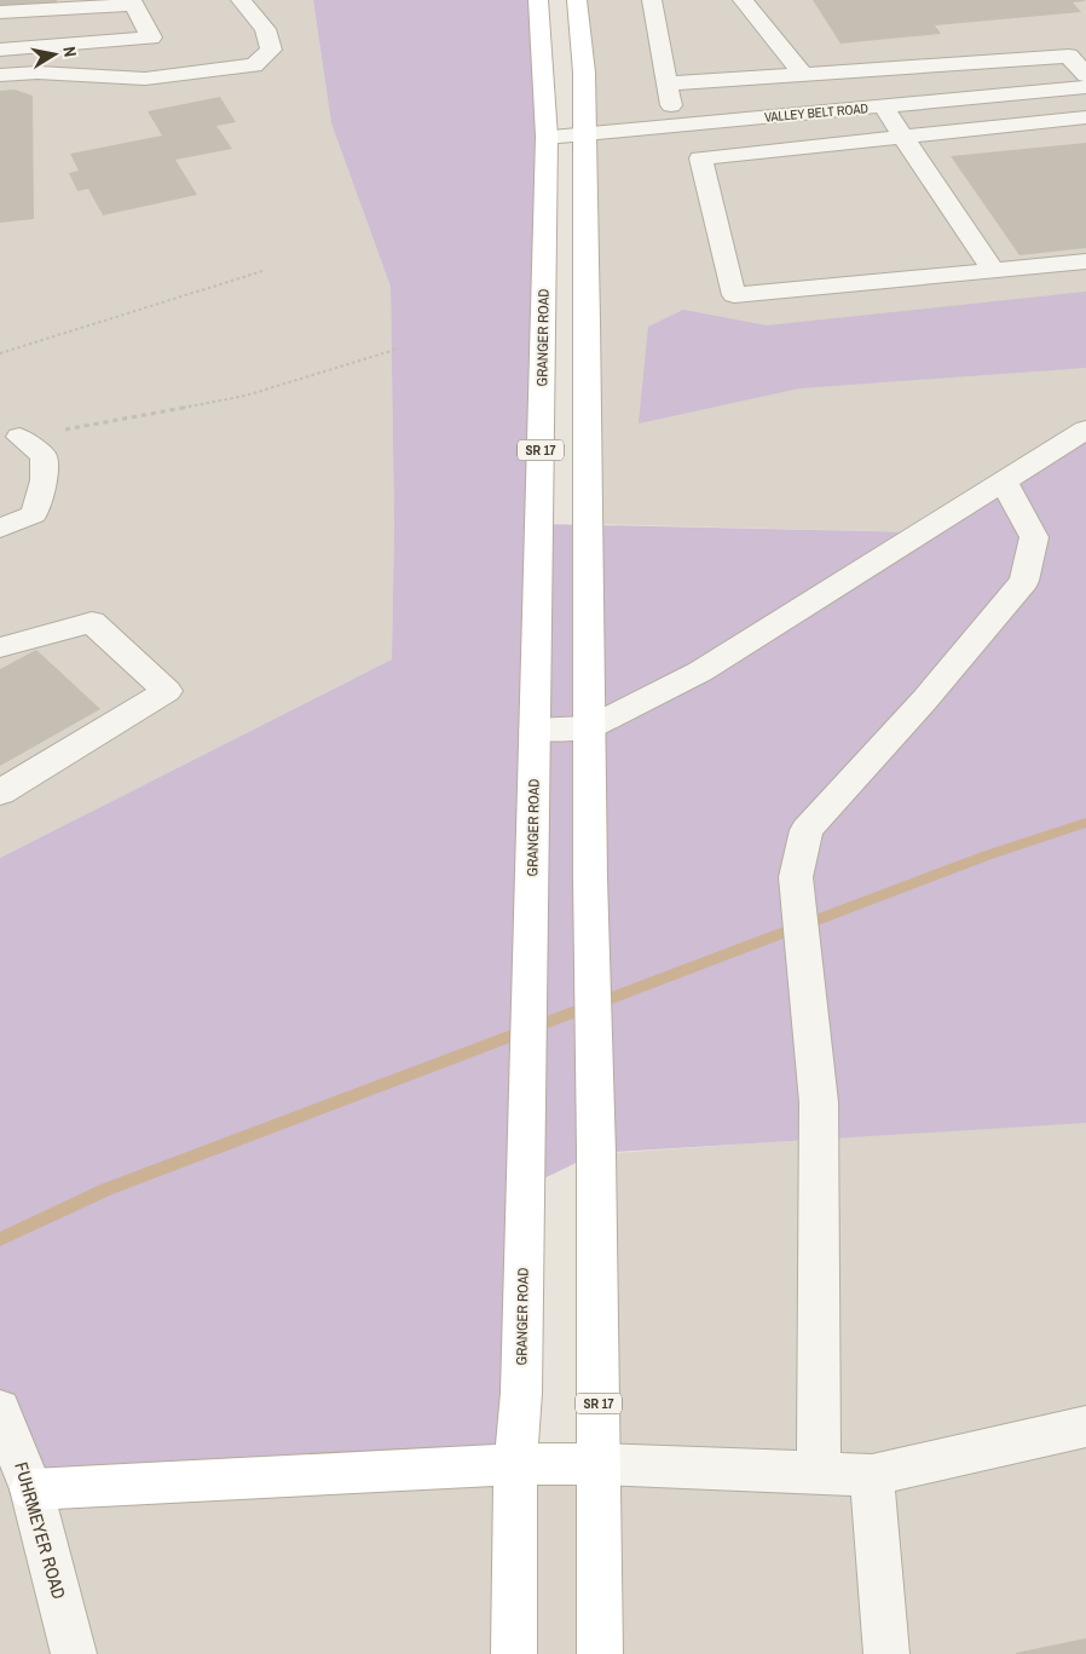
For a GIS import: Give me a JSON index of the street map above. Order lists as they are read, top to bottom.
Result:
{
  "streets": {
    "main road": ["GRANGER ROAD", "SR 17"],
    "street": ["VALLEY BELT ROAD", "FUHRMEYER ROAD"]
  },
  "crossings": [
    ["VALLEY BELT ROAD", "GRANGER ROAD"],
    ["VALLEY BELT ROAD", "SR 17"]
  ],
  "north": "right"
}
